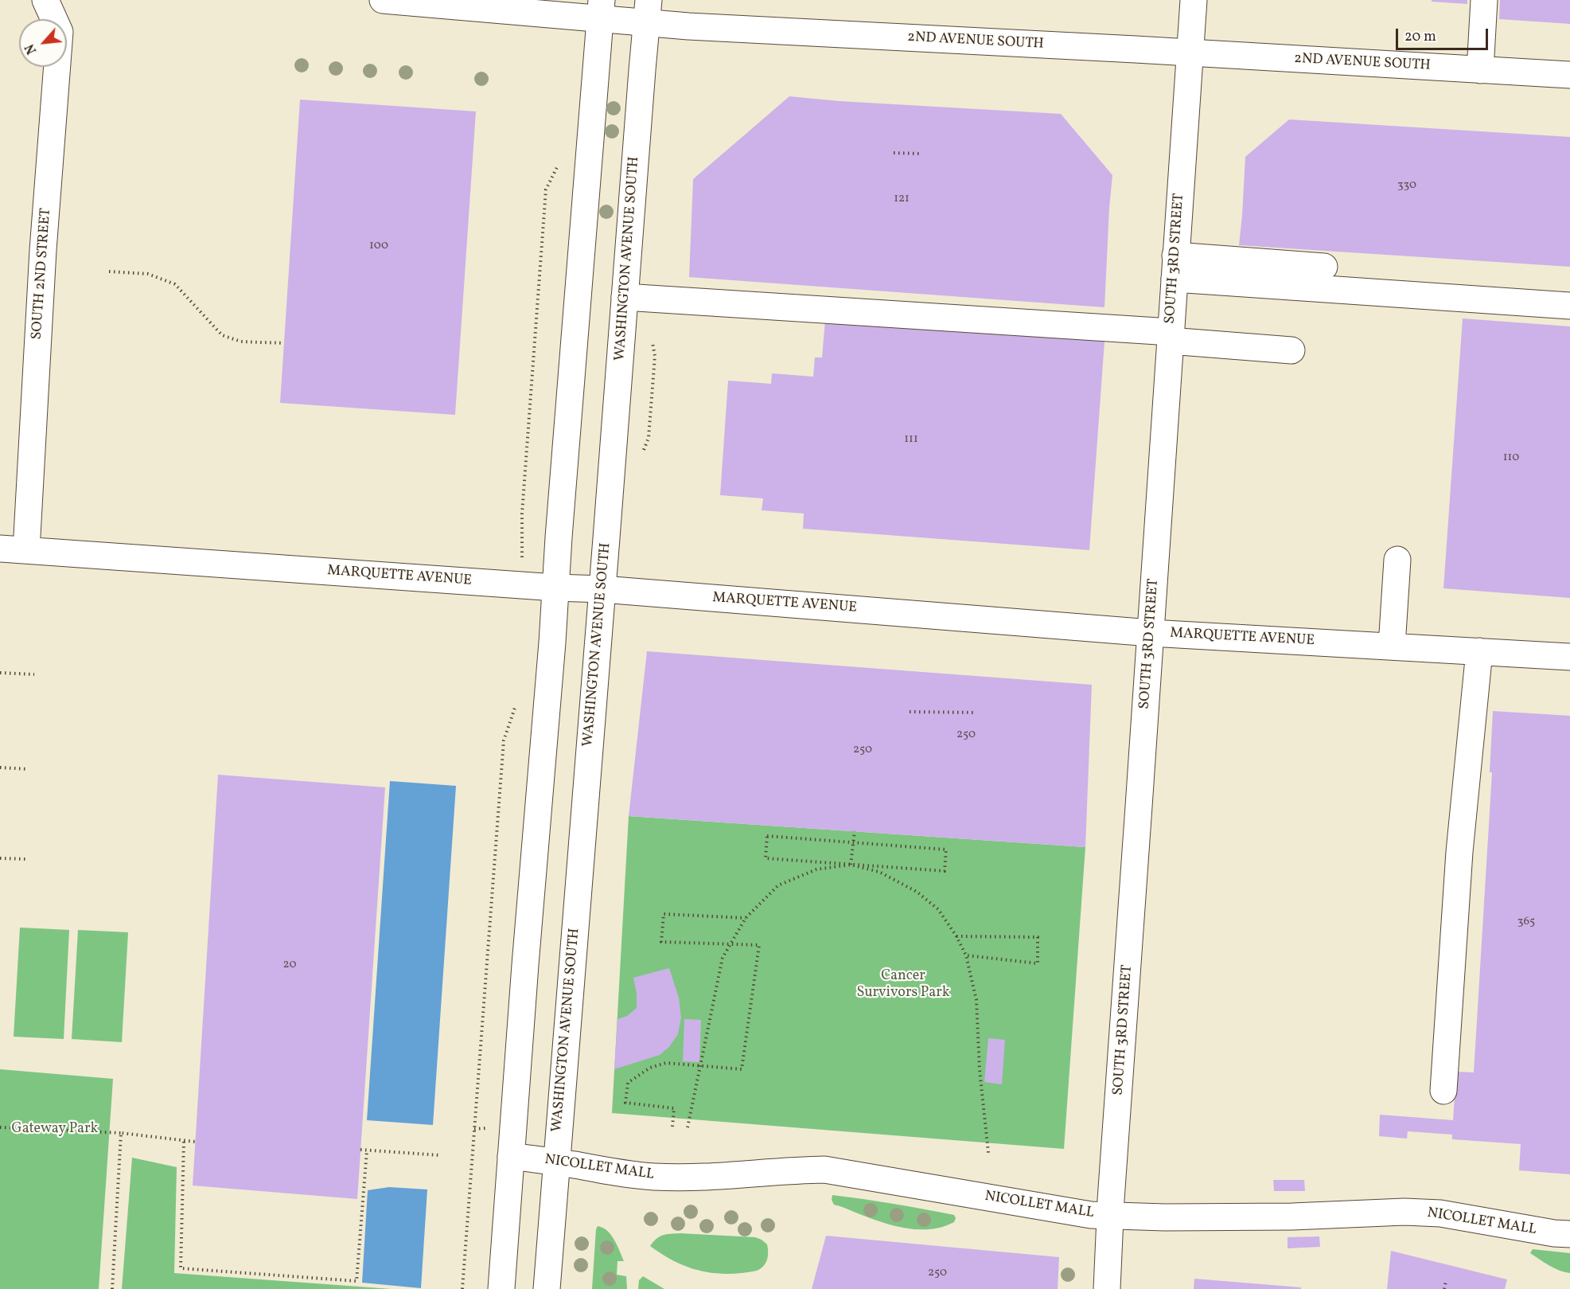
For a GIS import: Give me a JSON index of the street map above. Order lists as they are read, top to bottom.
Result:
{
  "streets": {
    "street": [
      "2ND AVENUE SOUTH",
      "WASHINGTON AVENUE SOUTH",
      "SOUTH 3RD STREET",
      "SOUTH 2ND STREET",
      "MARQUETTE AVENUE",
      "NICOLLET MALL"
    ]
  },
  "crossings": [
    ["2ND AVENUE SOUTH", "WASHINGTON AVENUE SOUTH"],
    ["2ND AVENUE SOUTH", "SOUTH 3RD STREET"],
    ["WASHINGTON AVENUE SOUTH", "MARQUETTE AVENUE"],
    ["WASHINGTON AVENUE SOUTH", "NICOLLET MALL"],
    ["SOUTH 3RD STREET", "MARQUETTE AVENUE"],
    ["SOUTH 3RD STREET", "NICOLLET MALL"],
    ["SOUTH 2ND STREET", "MARQUETTE AVENUE"]
  ],
  "parks": ["Cancer Survivors Park", "Gateway Park"],
  "house_numbers": [
    "330",
    "121",
    "100",
    "111",
    "110",
    "250",
    "250",
    "365",
    "20",
    "250"
  ],
  "scale_bar": "20 m",
  "north": "bottom left"
}
